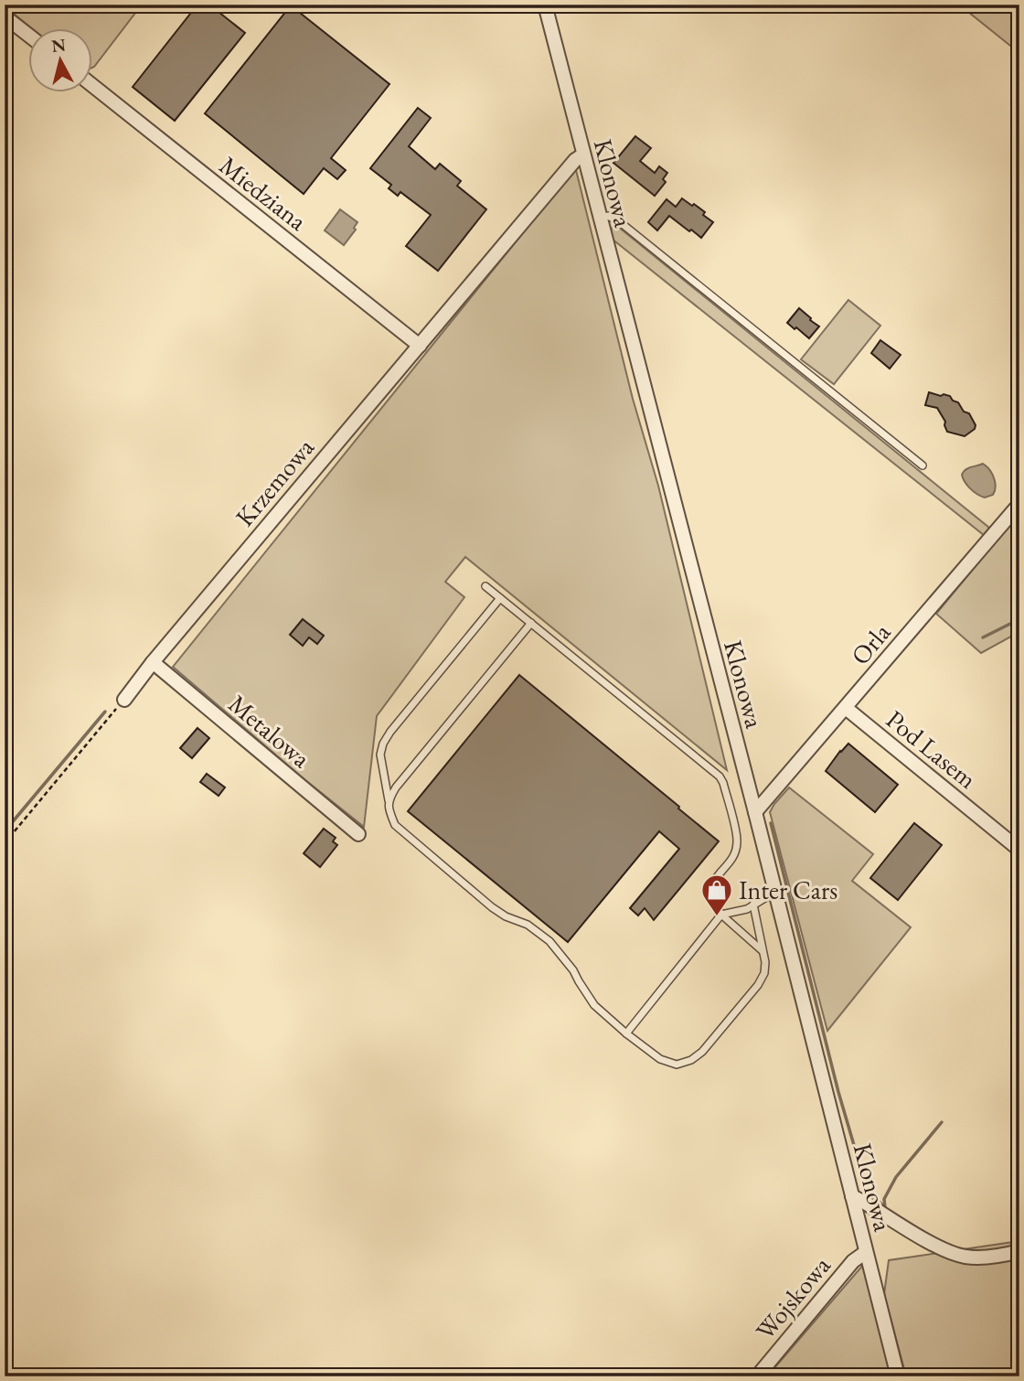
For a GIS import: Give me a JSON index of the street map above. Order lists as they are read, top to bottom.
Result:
{
  "streets": {
    "street": [
      "Klonowa",
      "Miedziana",
      "Krzemowa",
      "Orla",
      "Metalowa",
      "Pod Lasem",
      "Wojskowa"
    ]
  },
  "crossings": [
    ["Klonowa", "Krzemowa"],
    ["Klonowa", "Orla"],
    ["Klonowa", "Wojskowa"],
    ["Miedziana", "Krzemowa"],
    ["Krzemowa", "Metalowa"],
    ["Orla", "Pod Lasem"]
  ],
  "places": {
    "shop": ["Inter Cars"]
  },
  "north": "top"
}
